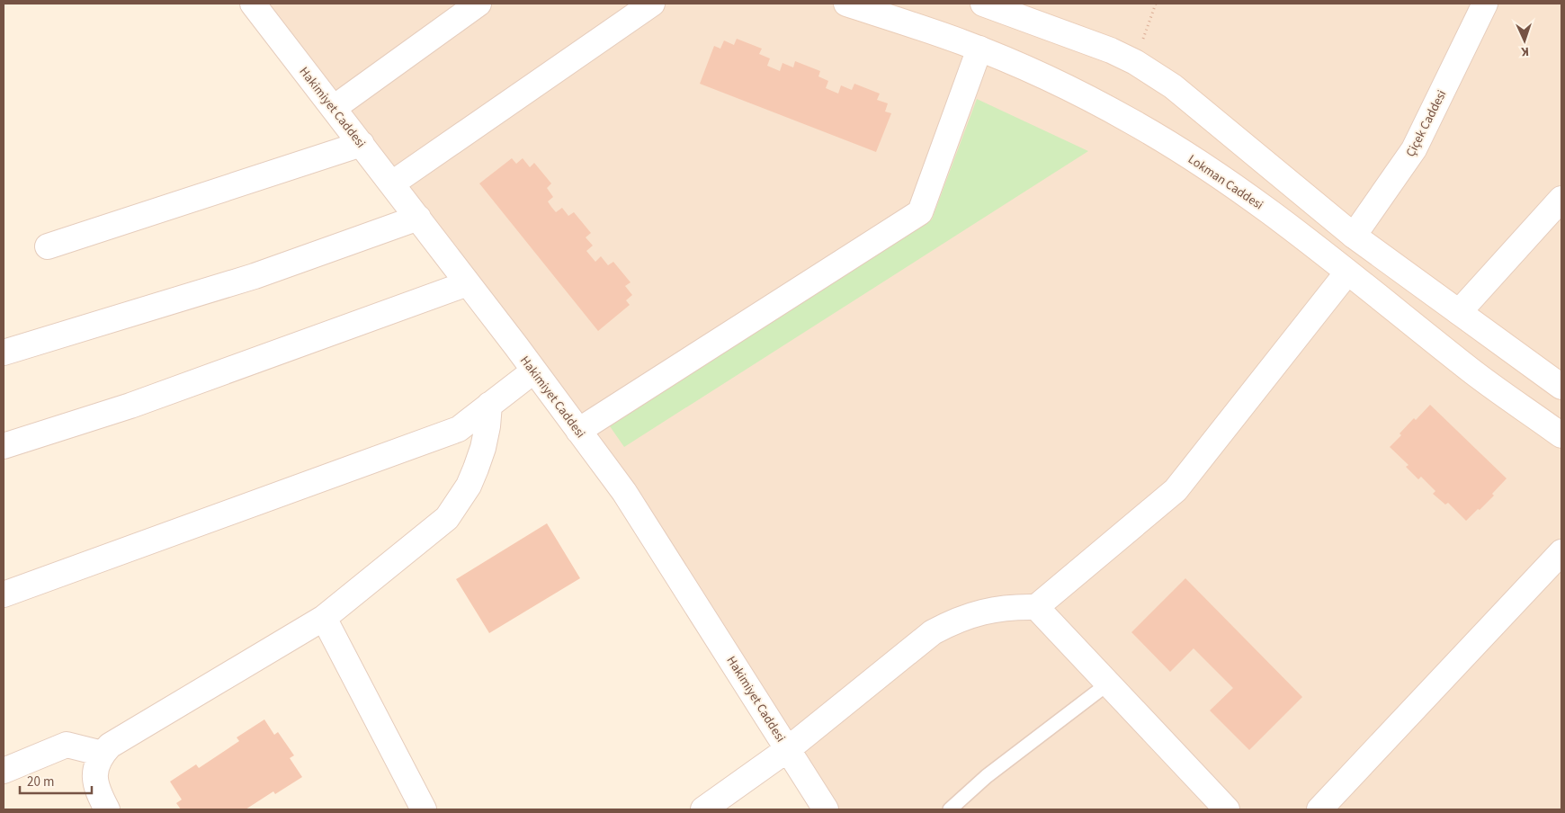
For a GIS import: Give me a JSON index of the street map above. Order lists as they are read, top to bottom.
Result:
{
  "streets": {
    "street": ["Hakimiyet Caddesi", "Çiçek Caddesi", "Lokman Caddesi"]
  },
  "scale_bar": "20 m",
  "north": "bottom"
}
